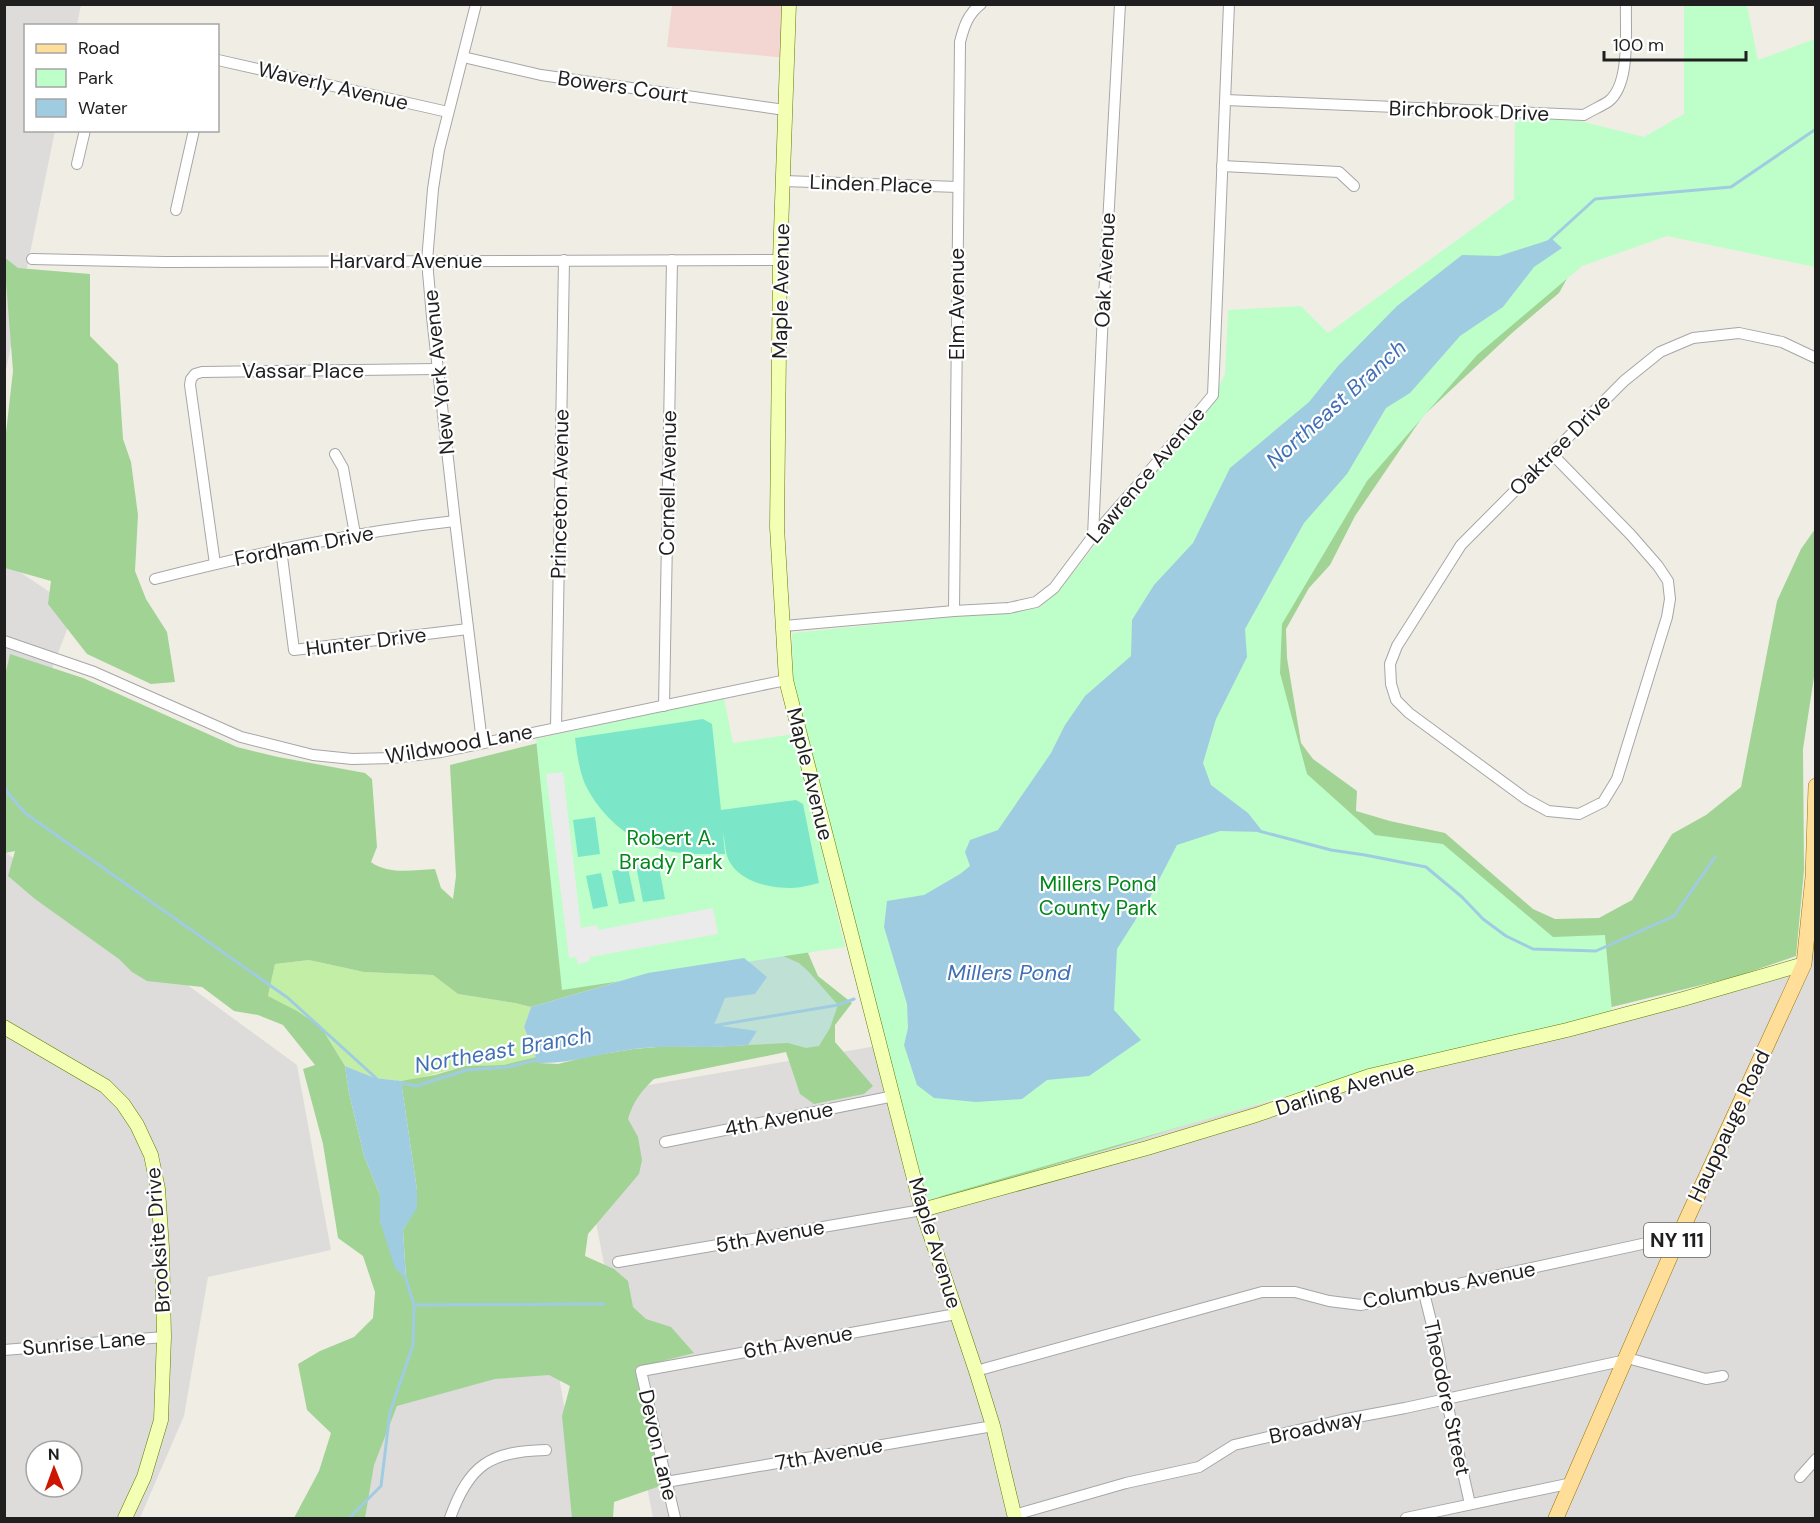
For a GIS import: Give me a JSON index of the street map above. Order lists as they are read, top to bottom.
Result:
{
  "streets": {
    "main road": [
      "Maple Avenue",
      "Darling Avenue",
      "Hauppauge Road",
      "Brooksite Drive",
      "NY 111"
    ],
    "street": [
      "Waverly Avenue",
      "Bowers Court",
      "Birchbrook Drive",
      "Linden Place",
      "Harvard Avenue",
      "Oak Avenue",
      "Elm Avenue",
      "Vassar Place",
      "New York Avenue",
      "Oaktree Drive",
      "Lawrence Avenue",
      "Cornell Avenue",
      "Princeton Avenue",
      "Fordham Drive",
      "Hunter Drive",
      "Wildwood Lane",
      "4th Avenue",
      "5th Avenue",
      "Columbus Avenue",
      "6th Avenue",
      "Sunrise Lane",
      "Theodore Street",
      "Broadway",
      "Devon Lane",
      "7th Avenue"
    ]
  },
  "crossings": [
    ["Waverly Avenue", "New York Avenue"],
    ["Bowers Court", "Maple Avenue"],
    ["Bowers Court", "New York Avenue"],
    ["Birchbrook Drive", "Lawrence Avenue"],
    ["Linden Place", "Maple Avenue"],
    ["Linden Place", "Elm Avenue"],
    ["Harvard Avenue", "Maple Avenue"],
    ["Harvard Avenue", "New York Avenue"],
    ["Harvard Avenue", "Cornell Avenue"],
    ["Harvard Avenue", "Princeton Avenue"],
    ["Oak Avenue", "Lawrence Avenue"],
    ["Maple Avenue", "Lawrence Avenue"],
    ["Maple Avenue", "Wildwood Lane"],
    ["Maple Avenue", "Darling Avenue"],
    ["Maple Avenue", "4th Avenue"],
    ["Maple Avenue", "5th Avenue"],
    ["Maple Avenue", "Columbus Avenue"],
    ["Maple Avenue", "6th Avenue"],
    ["Maple Avenue", "Broadway"],
    ["Maple Avenue", "7th Avenue"],
    ["Elm Avenue", "Lawrence Avenue"],
    ["Vassar Place", "New York Avenue"],
    ["Vassar Place", "Fordham Drive"],
    ["New York Avenue", "Fordham Drive"],
    ["New York Avenue", "Hunter Drive"],
    ["New York Avenue", "Wildwood Lane"],
    ["Cornell Avenue", "Wildwood Lane"],
    ["Princeton Avenue", "Wildwood Lane"],
    ["Fordham Drive", "Hunter Drive"],
    ["Darling Avenue", "Hauppauge Road"],
    ["Darling Avenue", "5th Avenue"],
    ["Hauppauge Road", "Columbus Avenue"],
    ["Hauppauge Road", "Broadway"],
    ["Brooksite Drive", "Sunrise Lane"],
    ["Columbus Avenue", "Theodore Street"],
    ["6th Avenue", "Devon Lane"],
    ["Theodore Street", "Broadway"],
    ["Devon Lane", "7th Avenue"]
  ],
  "water": ["Northeast Branch", "Millers Pond"],
  "parks": ["Robert A. Brady Park", "Millers Pond County Park"],
  "legend": ["Road", "Park", "Water"],
  "scale_bar": "100 m",
  "north": "top"
}
